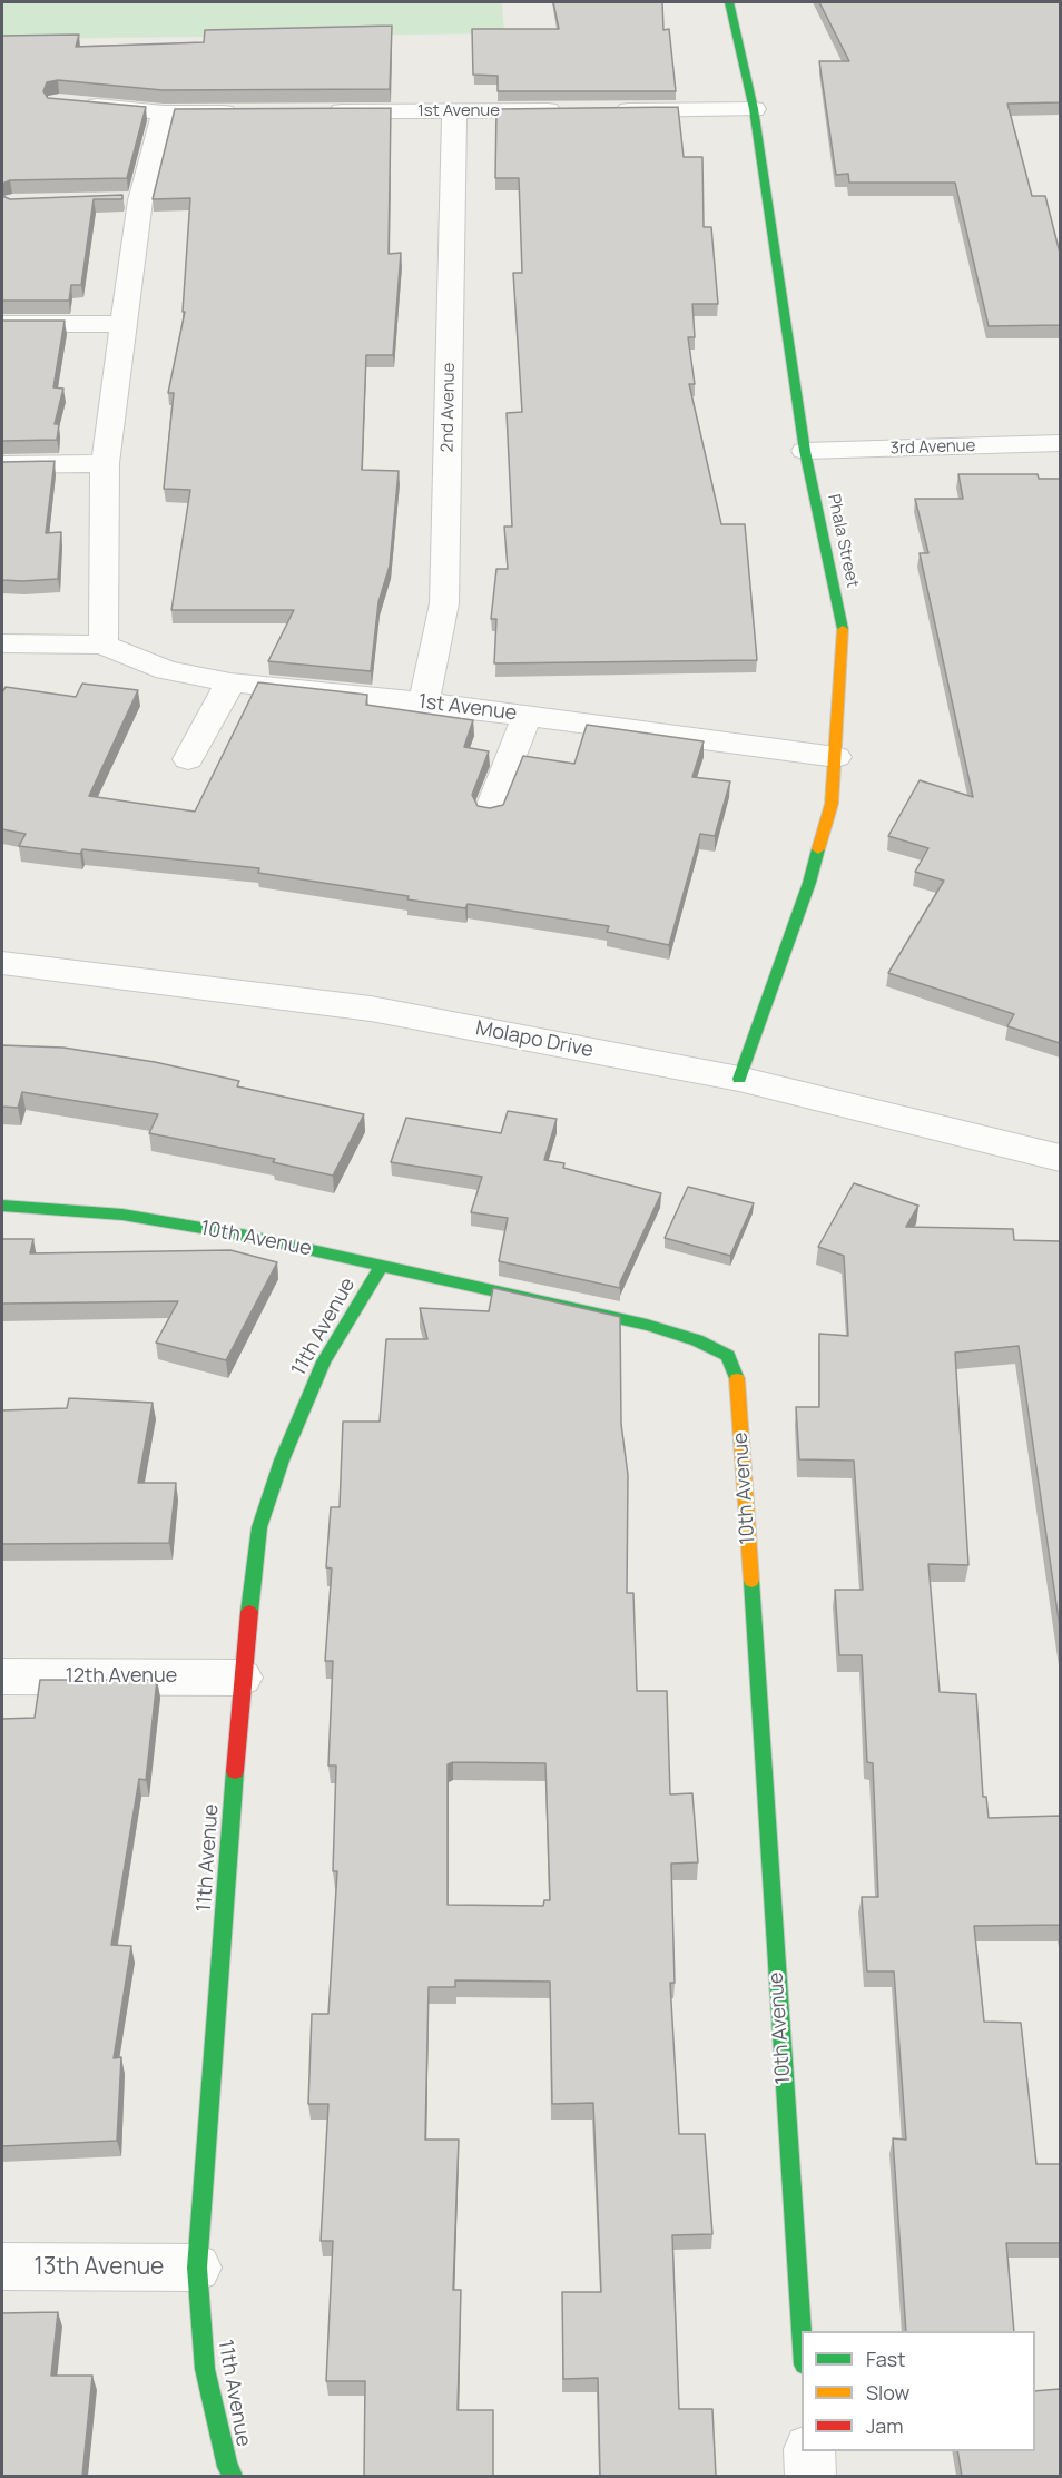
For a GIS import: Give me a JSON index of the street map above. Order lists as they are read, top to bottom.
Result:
{
  "streets": {
    "street": [
      "1st Avenue",
      "2nd Avenue",
      "3rd Avenue",
      "Phala Street",
      "Molapo Drive",
      "10th Avenue",
      "11th Avenue",
      "12th Avenue",
      "13th Avenue"
    ]
  },
  "crossings": [
    ["1st Avenue", "2nd Avenue"],
    ["1st Avenue", "Phala Street"],
    ["3rd Avenue", "Phala Street"],
    ["Phala Street", "Molapo Drive"],
    ["10th Avenue", "11th Avenue"],
    ["11th Avenue", "12th Avenue"],
    ["11th Avenue", "13th Avenue"]
  ],
  "legend": ["Fast", "Slow", "Jam"]
}
